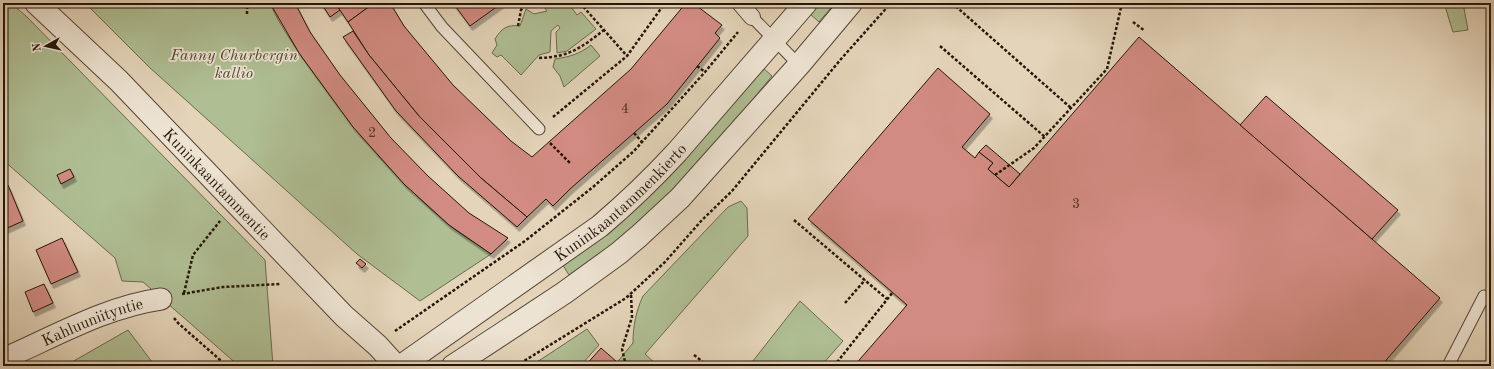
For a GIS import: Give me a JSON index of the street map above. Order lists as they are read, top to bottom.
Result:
{
  "streets": {
    "street": ["Kuninkaantammentie", "Kuninkaantammenkierto", "Kahluuniityntie"]
  },
  "parks": ["Fanny Churbergin kallio"],
  "house_numbers": ["4", "2", "3"],
  "north": "left"
}
